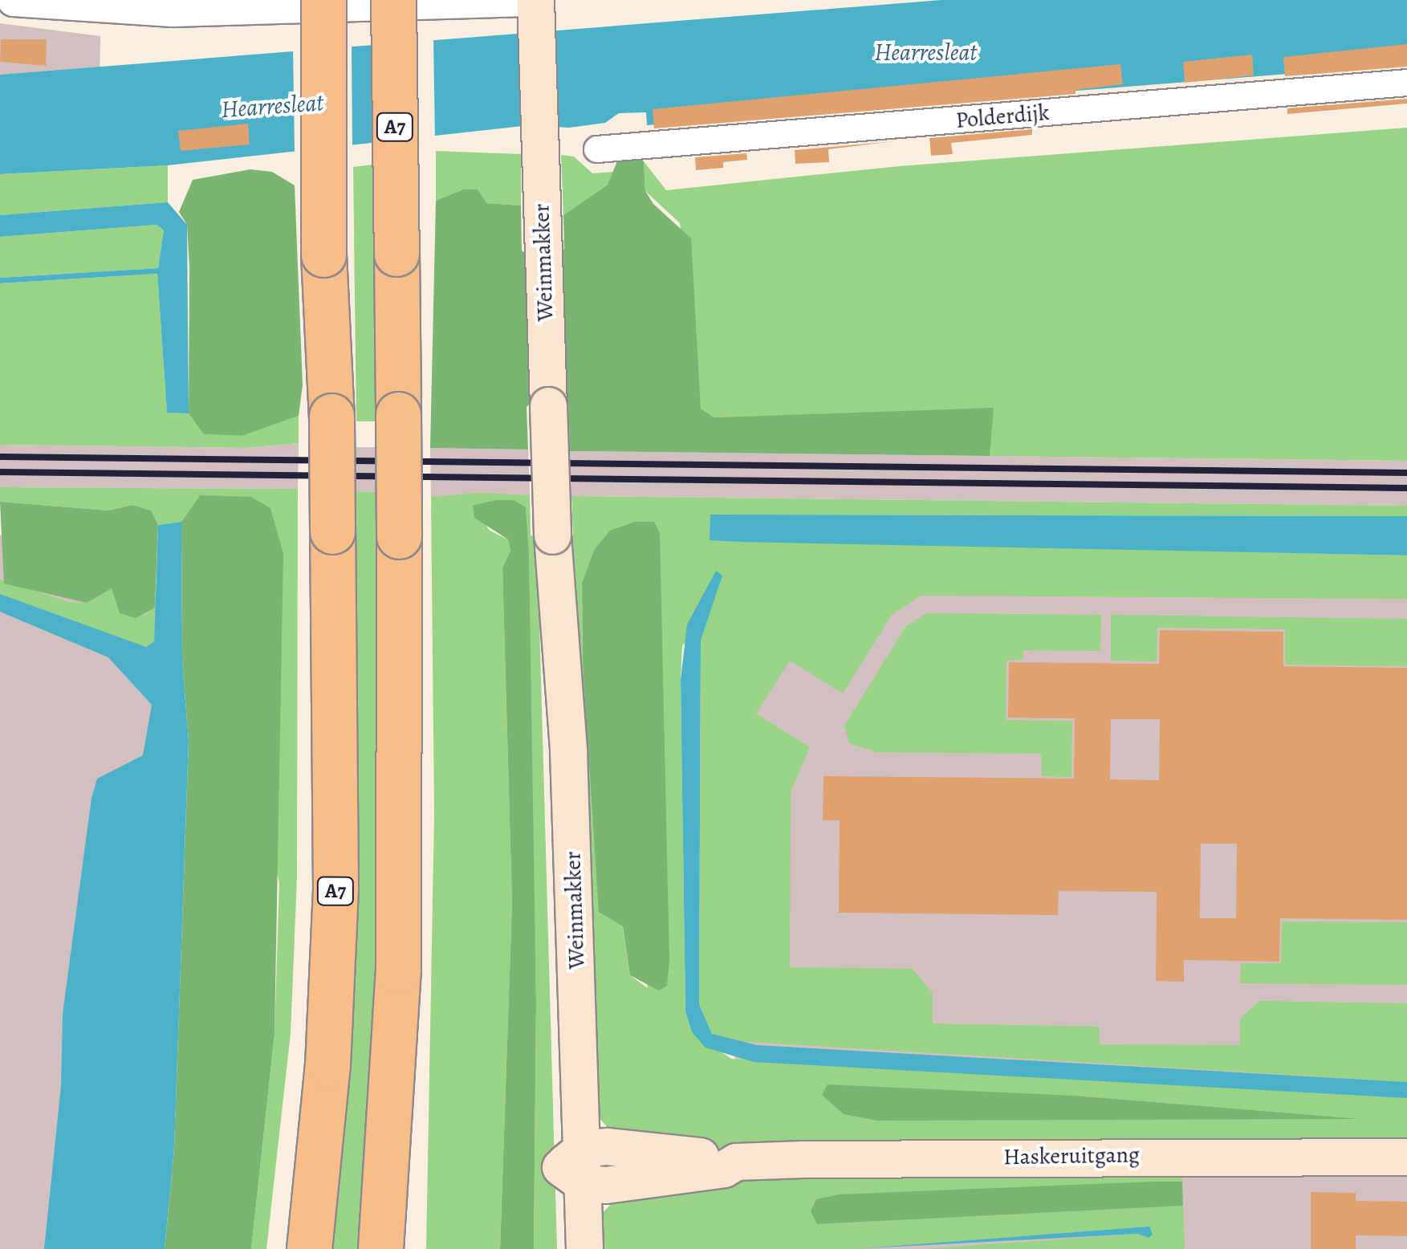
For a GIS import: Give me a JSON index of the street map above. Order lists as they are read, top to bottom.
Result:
{
  "streets": {
    "highway": ["A7"],
    "main road": ["Weinmakker", "Haskeruitgang"],
    "street": ["Polderdijk"]
  },
  "crossings": [
    ["Weinmakker", "Haskeruitgang"]
  ],
  "water": ["Hearresleat"]
}
